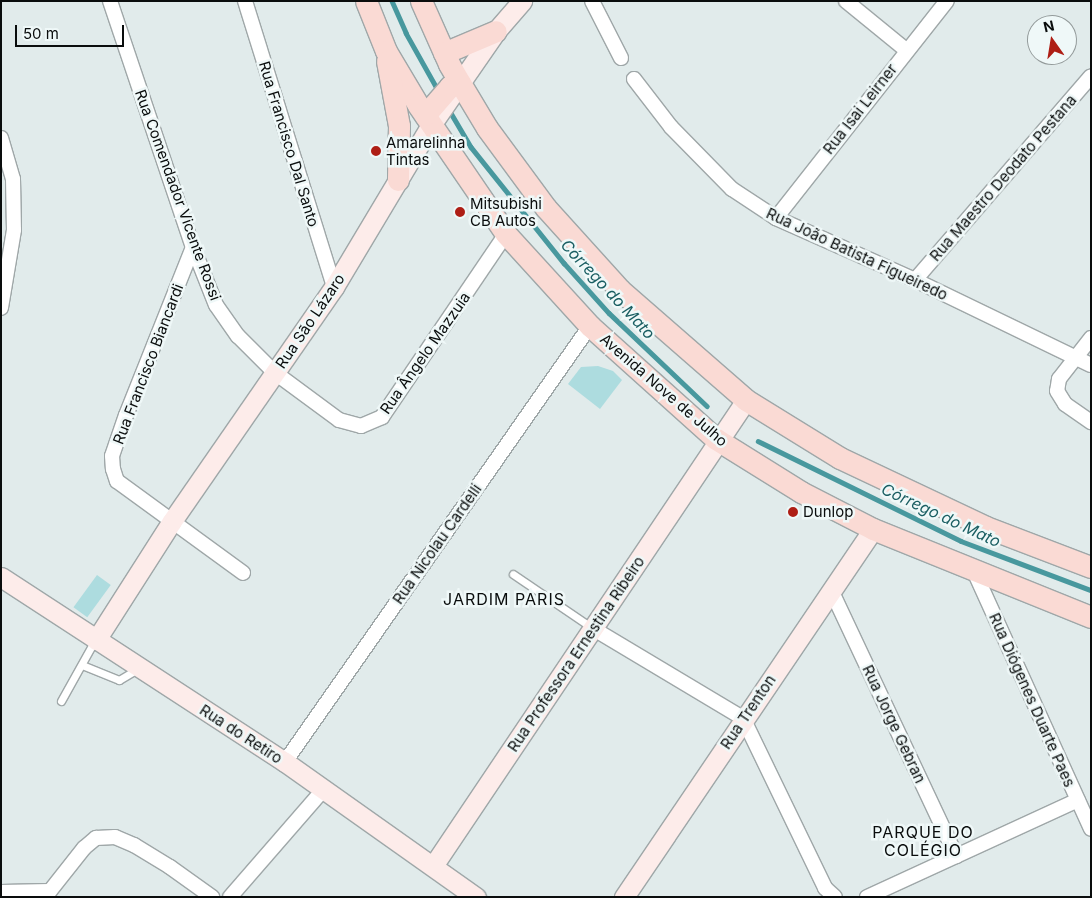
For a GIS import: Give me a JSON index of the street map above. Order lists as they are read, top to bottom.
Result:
{
  "streets": {
    "main road": [
      "Rua São Lázaro",
      "Avenida Nove de Julho",
      "Rua Professora Ernestina Ribeiro",
      "Rua Trenton",
      "Rua do Retiro"
    ],
    "street": [
      "Rua Isai Leirner",
      "Rua Francisco Dal Santo",
      "Rua Maestro Deodato Pestana",
      "Rua Comendador Vicente Rossi",
      "Rua João Batista Figueiredo",
      "Rua Ângelo Mazzuia",
      "Rua Francisco Biancardi",
      "Rua Nicolau Cardelli",
      "Rua Diógenes Duarte Paes",
      "Rua Jorge Gebran"
    ]
  },
  "crossings": [
    ["Rua Isai Leirner", "Rua João Batista Figueiredo"],
    ["Rua Francisco Dal Santo", "Rua São Lázaro"],
    ["Rua Maestro Deodato Pestana", "Rua João Batista Figueiredo"],
    ["Rua Comendador Vicente Rossi", "Rua São Lázaro"],
    ["Rua Comendador Vicente Rossi", "Rua Ângelo Mazzuia"],
    ["Rua Comendador Vicente Rossi", "Rua Francisco Biancardi"],
    ["Rua São Lázaro", "Rua Ângelo Mazzuia"],
    ["Rua São Lázaro", "Rua Francisco Biancardi"],
    ["Rua São Lázaro", "Avenida Nove de Julho"],
    ["Rua São Lázaro", "Rua do Retiro"],
    ["Rua Ângelo Mazzuia", "Avenida Nove de Julho"],
    ["Avenida Nove de Julho", "Rua Nicolau Cardelli"],
    ["Avenida Nove de Julho", "Rua Professora Ernestina Ribeiro"],
    ["Avenida Nove de Julho", "Rua Diógenes Duarte Paes"],
    ["Avenida Nove de Julho", "Rua Trenton"],
    ["Rua Nicolau Cardelli", "Rua do Retiro"],
    ["Rua Professora Ernestina Ribeiro", "Rua do Retiro"],
    ["Rua Trenton", "Rua Jorge Gebran"]
  ],
  "districts": ["JARDIM PARIS", "PARQUE DO COLÉGIO"],
  "water": ["Córrego do Mato"],
  "places": ["Amarelinha Tintas", "Mitsubishi CB Autos", "Dunlop"],
  "scale_bar": "50 m",
  "north": "top"
}
